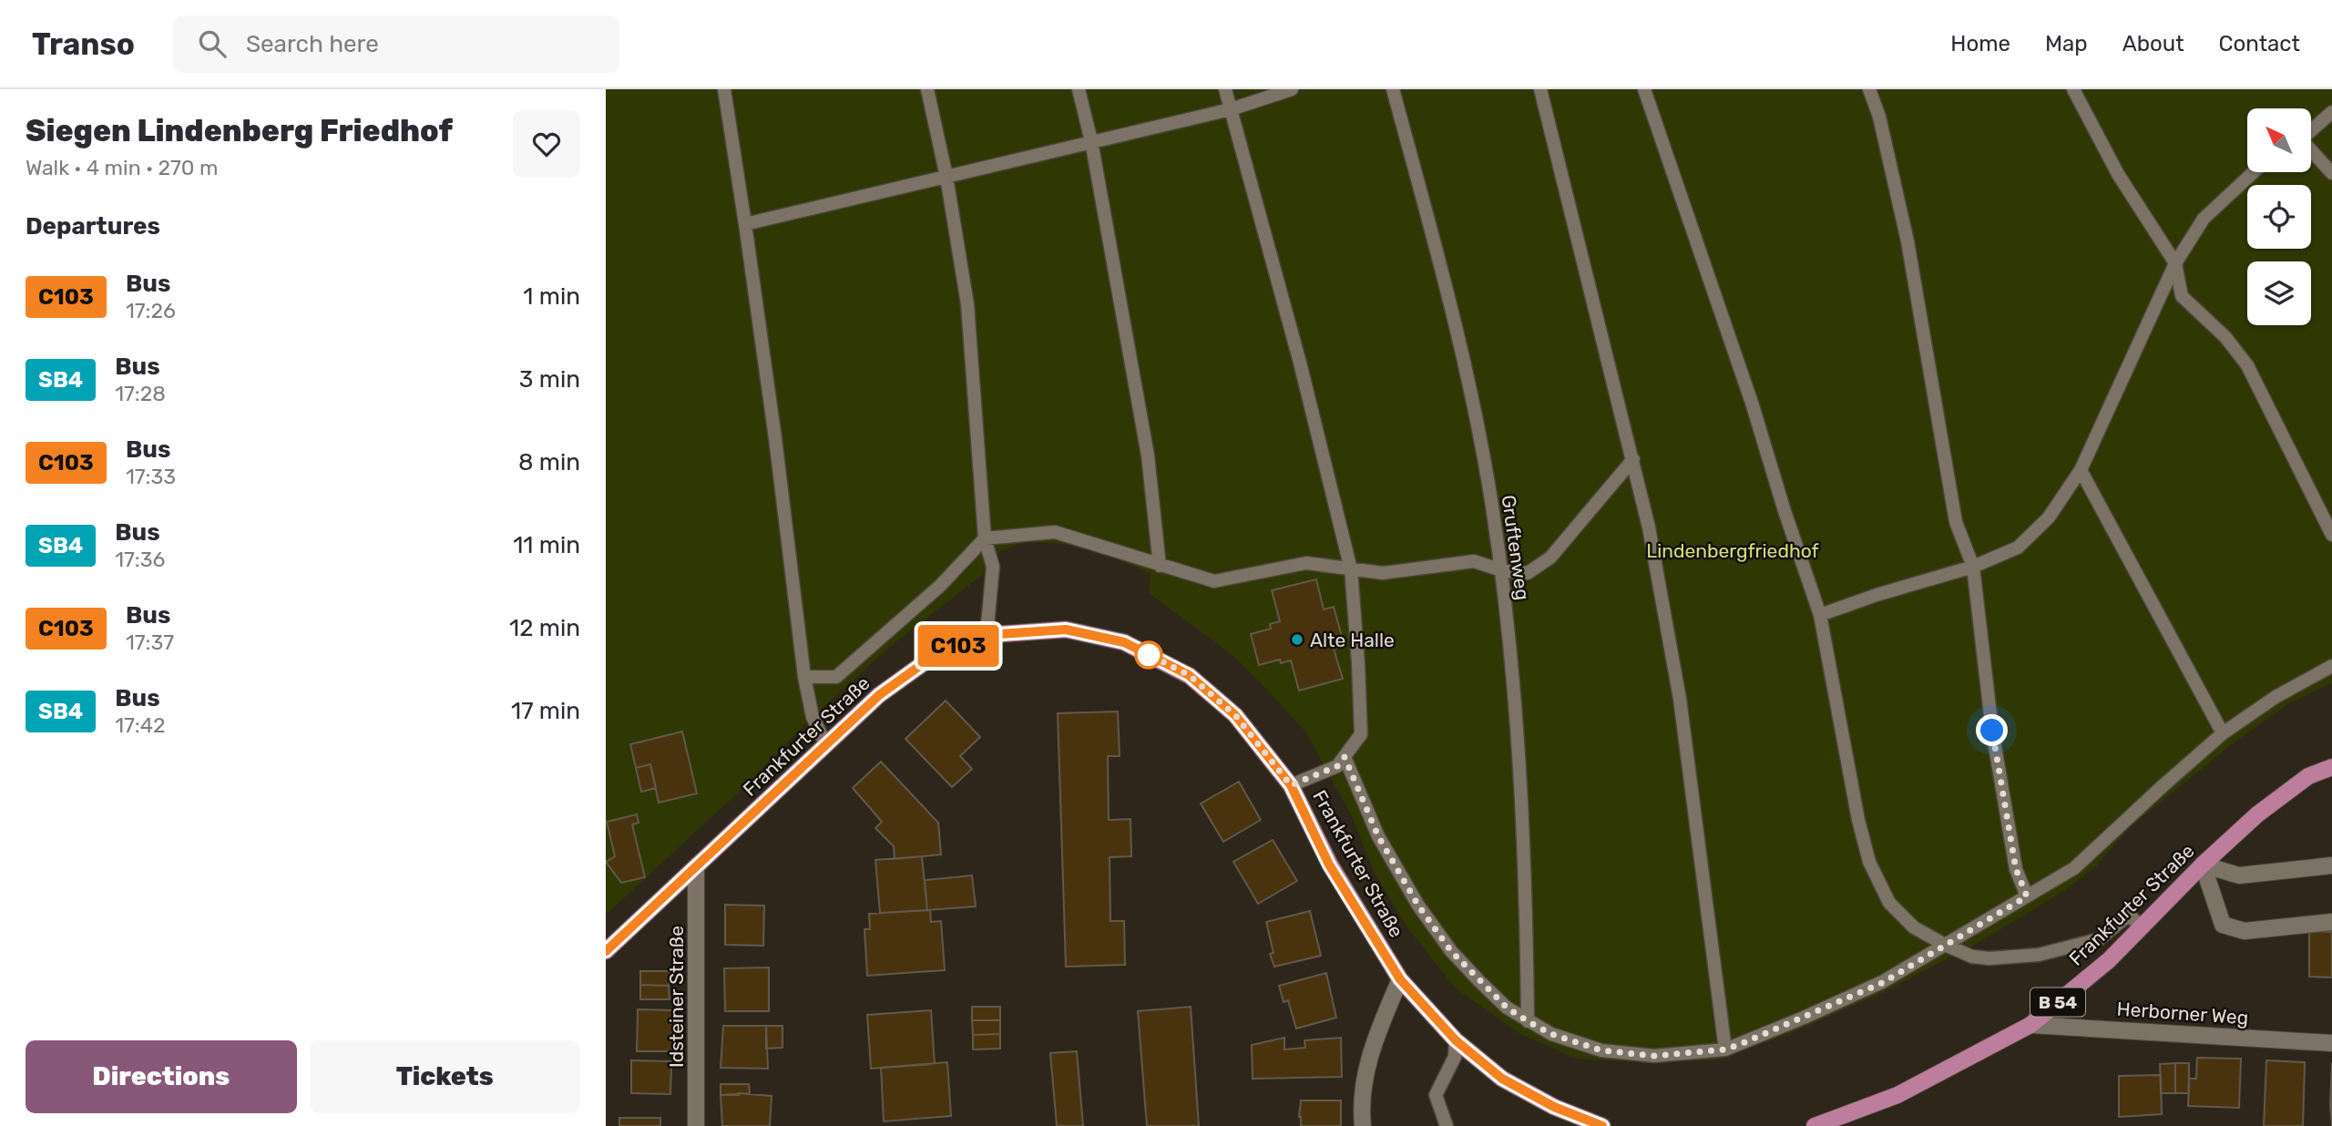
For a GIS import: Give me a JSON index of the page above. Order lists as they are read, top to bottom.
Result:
{
  "streets": {
    "main road": ["Frankfurter Straße", "B 54"],
    "street": ["Idsteiner Straße", "Herborner Weg"],
    "lane": ["Gruftenweg"]
  },
  "crossings": [
    ["Frankfurter Straße", "Idsteiner Straße"],
    ["Frankfurter Straße", "Herborner Weg"]
  ],
  "parks": ["Lindenbergfriedhof"],
  "places": ["Alte Halle"],
  "lines": ["bus line C103"],
  "north": "top left",
  "page": {
    "header": "Transo",
    "search": "Search here",
    "nav": [
      "Home",
      "Map",
      "About",
      "Contact"
    ],
    "heading": [
      ["Siegen Lindenberg Friedhof", "Walk · 4 min · 270 m"],
      "Departures"
    ],
    "on_map": "C103",
    "list": [
      {
        "mark": "C103",
        "name": "Bus",
        "note": "17:26",
        "value": "1 min"
      },
      {
        "mark": "SB4",
        "name": "Bus",
        "note": "17:28",
        "value": "3 min"
      },
      {
        "mark": "C103",
        "name": "Bus",
        "note": "17:33",
        "value": "8 min"
      },
      {
        "mark": "SB4",
        "name": "Bus",
        "note": "17:36",
        "value": "11 min"
      },
      {
        "mark": "C103",
        "name": "Bus",
        "note": "17:37",
        "value": "12 min"
      },
      {
        "mark": "SB4",
        "name": "Bus",
        "note": "17:42",
        "value": "17 min"
      }
    ],
    "buttons": ["Directions", "Tickets"]
  }
}
